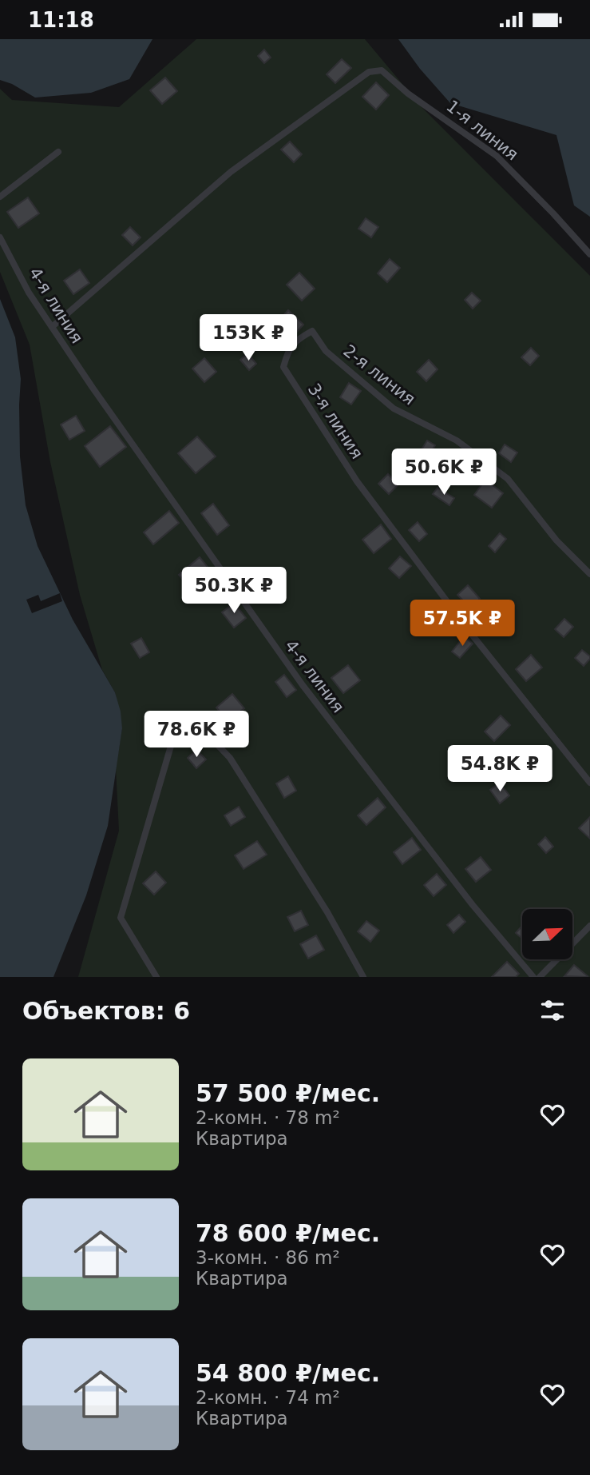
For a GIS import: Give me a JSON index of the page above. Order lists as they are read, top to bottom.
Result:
{
  "streets": {
    "lane": [
      "1-я линия",
      "4-я линия",
      "2-я линия",
      "3-я линия"
    ]
  },
  "crossings": [
    ["1-я линия", "4-я линия"],
    ["2-я линия", "3-я линия"]
  ],
  "north": "top right",
  "page": {
    "status": "11:18",
    "price": [
      "153K ₽",
      "50.6K ₽",
      "50.3K ₽",
      "57.5K ₽",
      "78.6K ₽",
      "54.8K ₽"
    ],
    "heading": "Объектов: 6",
    "list": [
      {
        "name": "57 500 ₽/мес.",
        "note": "2-комн. · 78 m² · Квартира"
      },
      {
        "name": "78 600 ₽/мес.",
        "note": "3-комн. · 86 m² · Квартира"
      },
      {
        "name": "54 800 ₽/мес.",
        "note": "2-комн. · 74 m² · Квартира"
      }
    ]
  }
}
